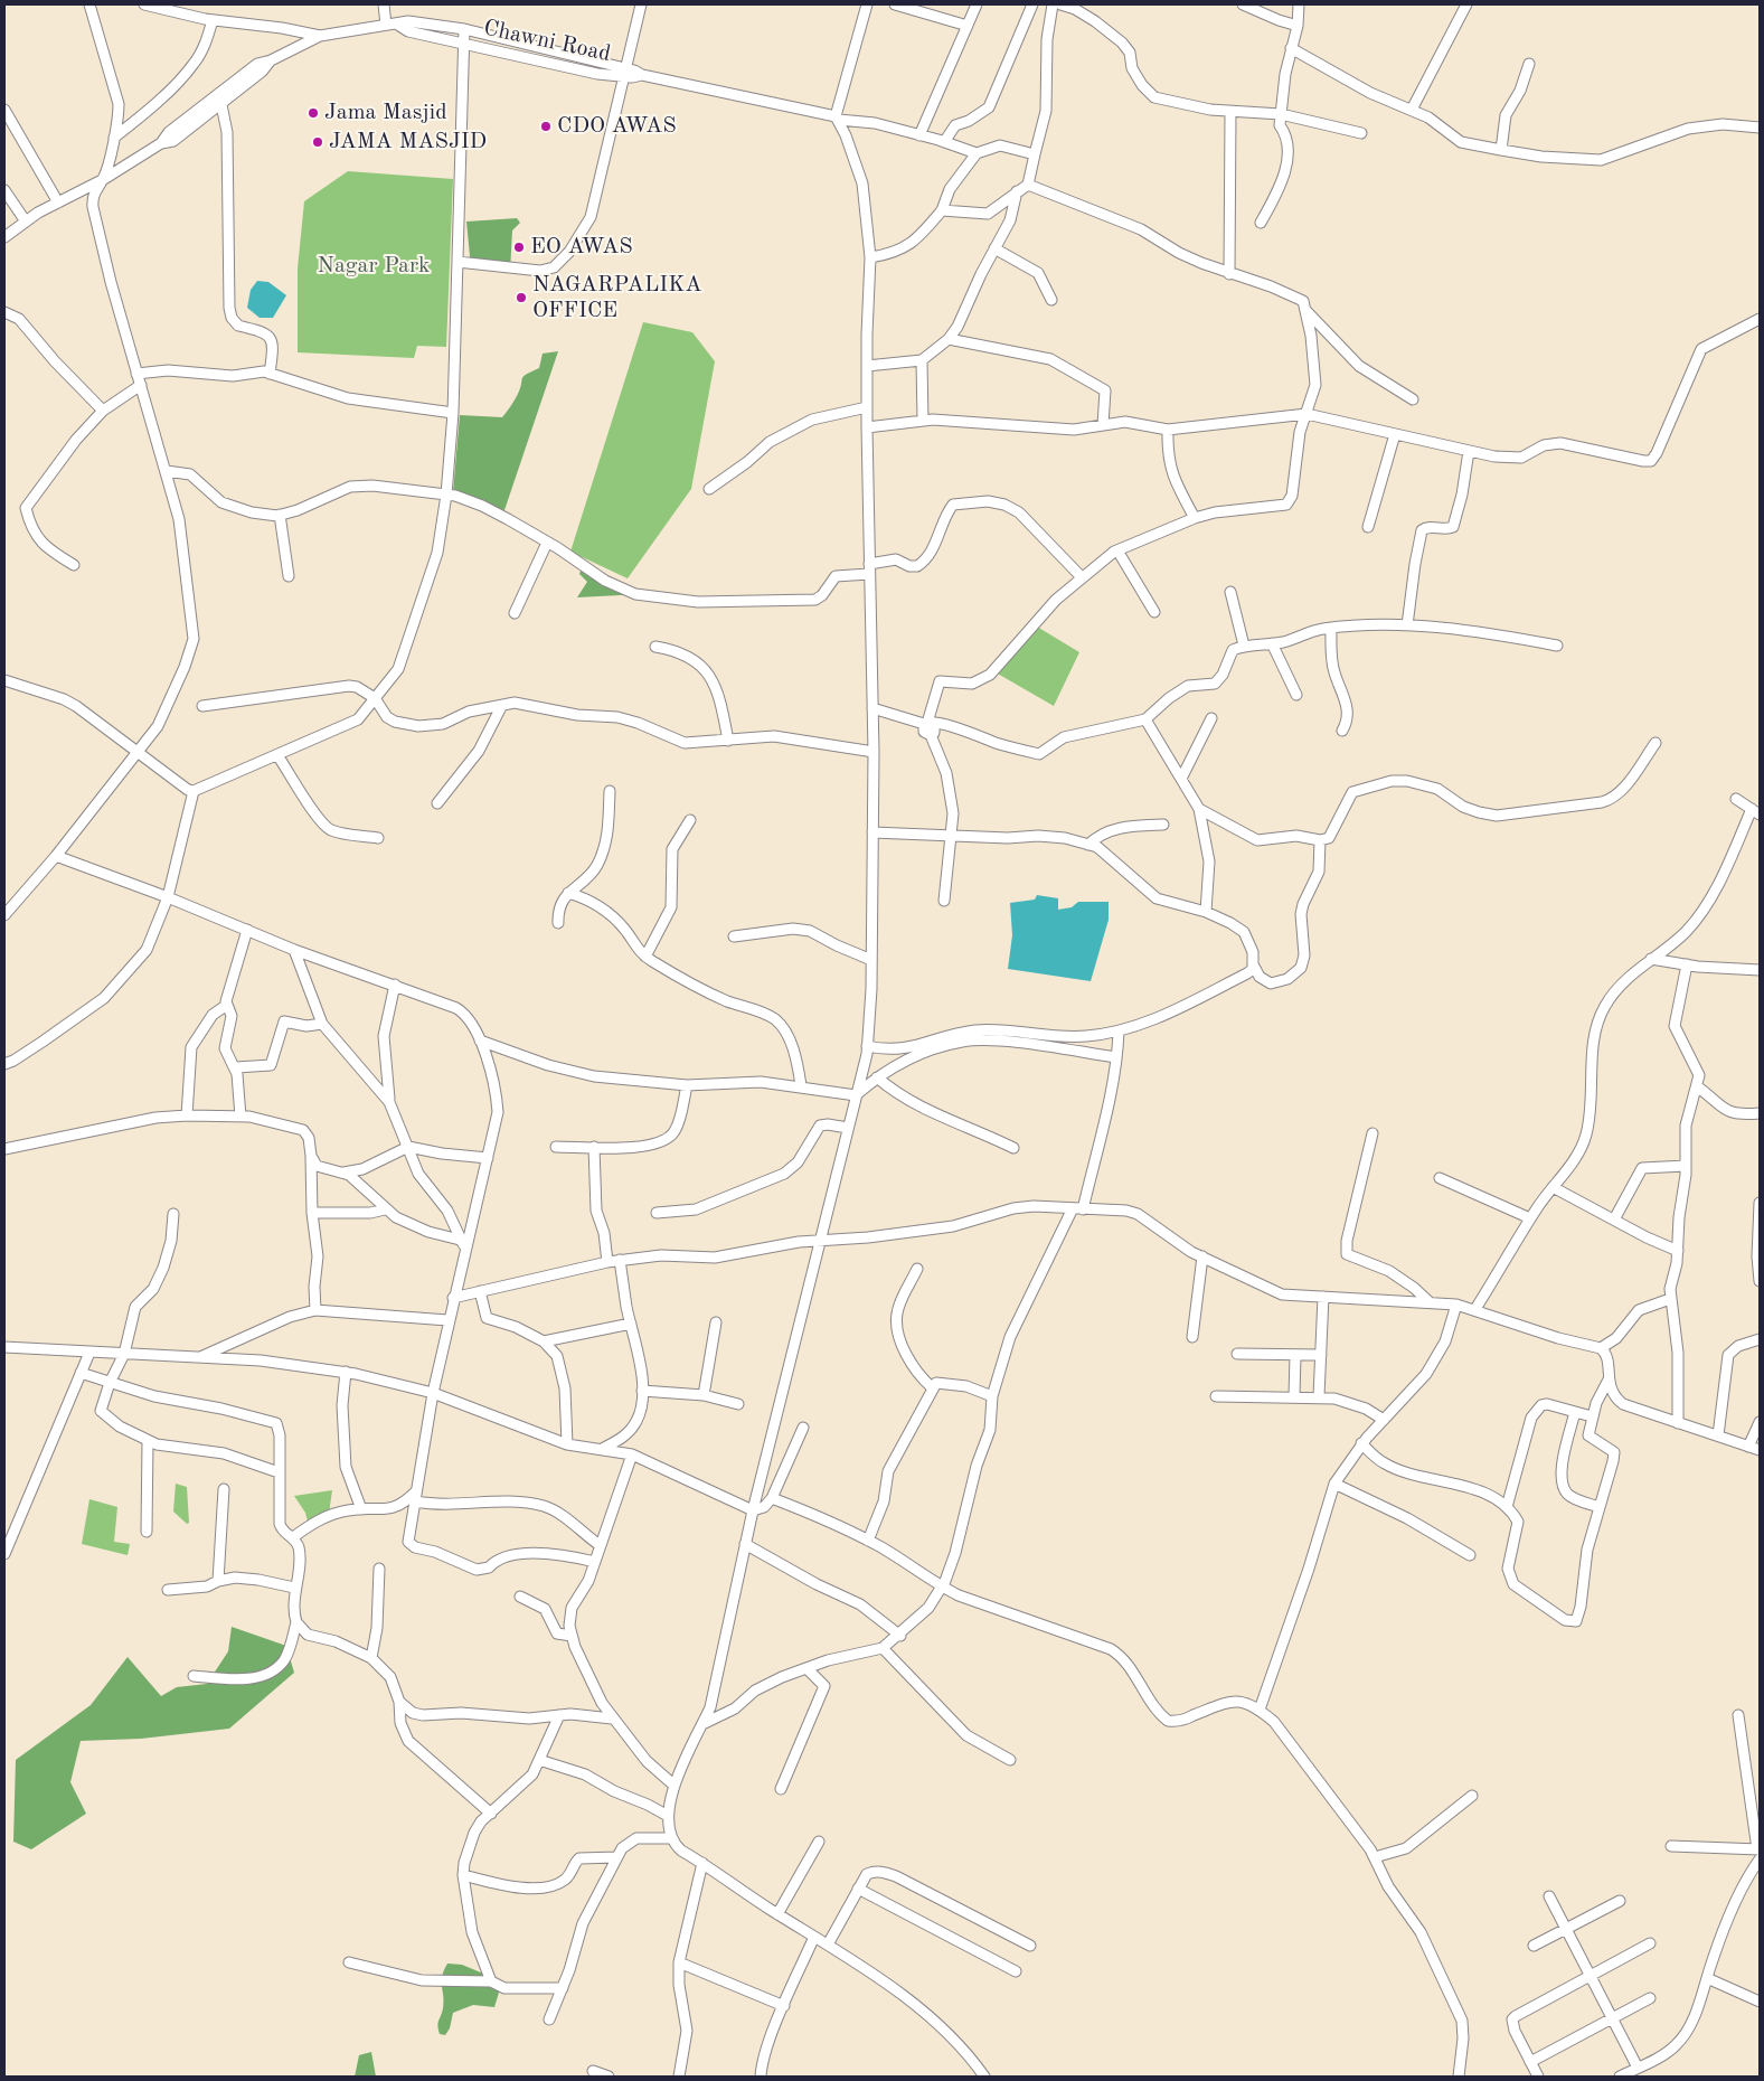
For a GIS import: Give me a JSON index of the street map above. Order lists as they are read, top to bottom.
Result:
{
  "streets": {
    "street": ["Chawni Road"]
  },
  "parks": ["Nagar Park"],
  "places": [
    "Jama Masjid",
    "CDO AWAS",
    "JAMA MASJID",
    "EO AWAS",
    "NAGARPALIKA OFFICE"
  ]
}
